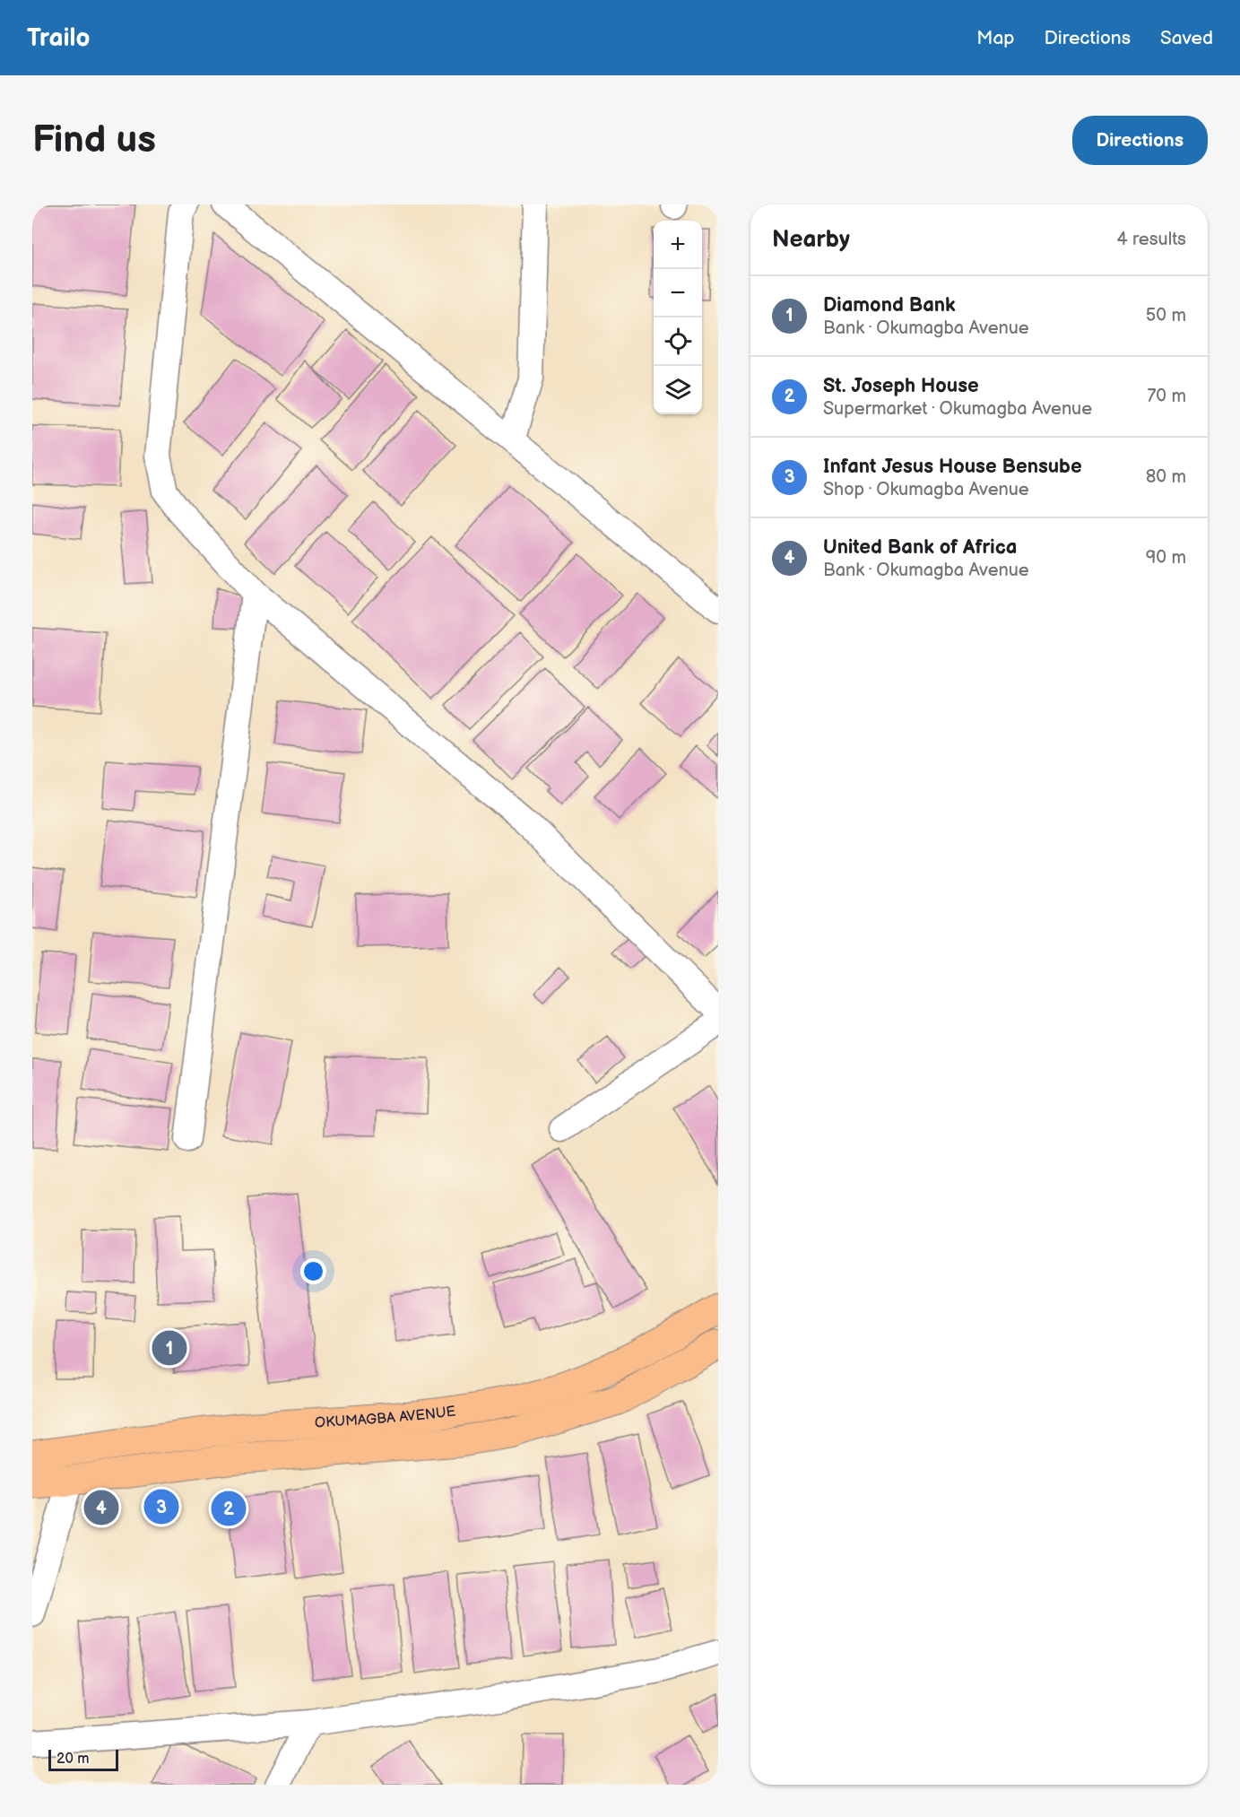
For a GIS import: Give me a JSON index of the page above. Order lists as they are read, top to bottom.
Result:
{
  "streets": {
    "main road": ["OKUMAGBA AVENUE"]
  },
  "scale_bar": "20 m",
  "page": {
    "header": "Trailo",
    "nav": ["Map", "Directions", "Saved"],
    "buttons": "Directions",
    "title": "Find us",
    "heading": ["Nearby", "4 results"],
    "map_buttons": ["+", "−"],
    "list": [
      {
        "mark": "1",
        "name": "Diamond Bank",
        "note": "Bank · Okumagba Avenue",
        "value": "50 m"
      },
      {
        "mark": "2",
        "name": "St. Joseph House",
        "note": "Supermarket · Okumagba Avenue",
        "value": "70 m"
      },
      {
        "mark": "3",
        "name": "Infant Jesus House Bensube",
        "note": "Shop · Okumagba Avenue",
        "value": "80 m"
      },
      {
        "mark": "4",
        "name": "United Bank of Africa",
        "note": "Bank · Okumagba Avenue",
        "value": "90 m"
      }
    ],
    "pins": [
      "1",
      "3",
      "4",
      "2"
    ],
    "scale": "20 m"
  }
}
